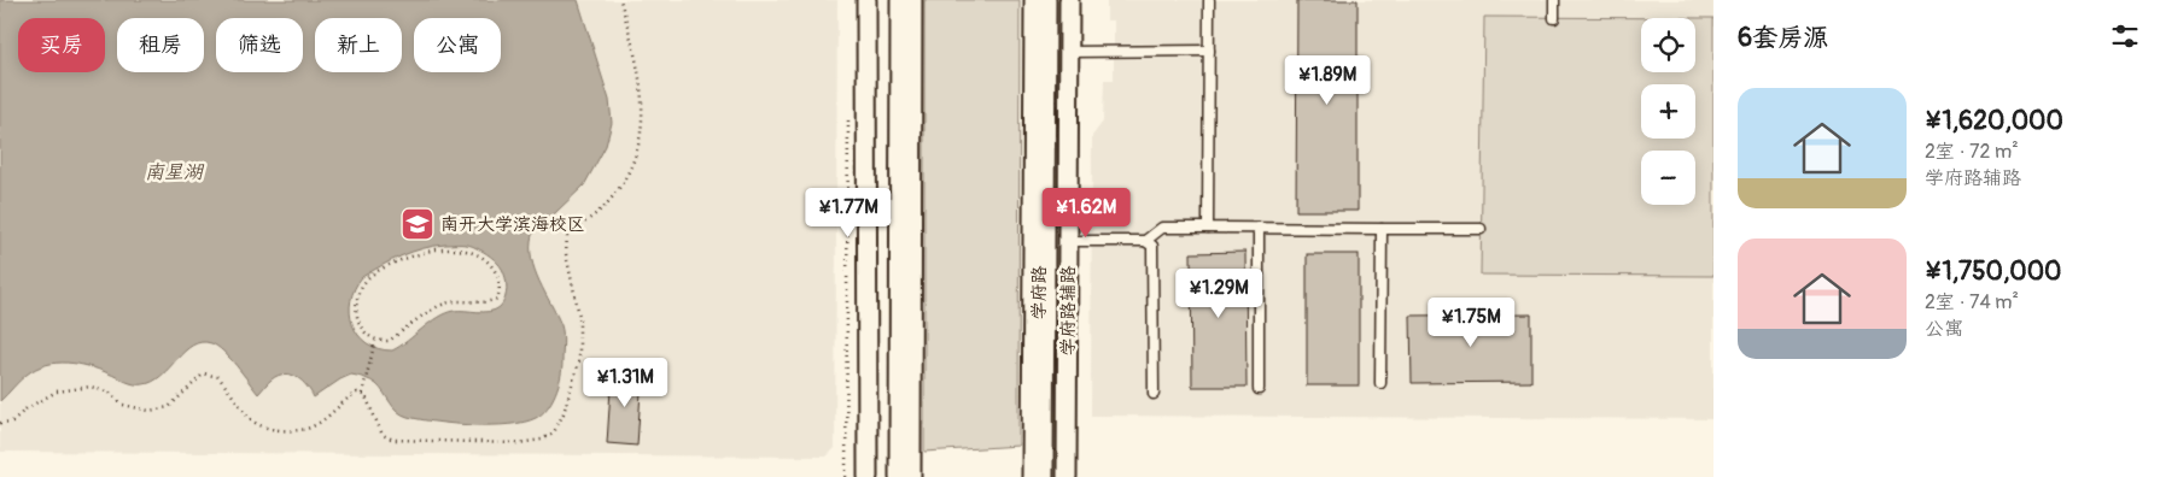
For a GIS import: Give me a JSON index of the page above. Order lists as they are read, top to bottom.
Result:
{
  "streets": {
    "highway": ["学府路"],
    "street": ["学府路辅路"]
  },
  "water": ["南星湖"],
  "places": {
    "school or university": ["南开大学滨海校区"]
  },
  "page": {
    "heading": "6套房源",
    "map_buttons": ["+", "−"],
    "chip": [
      "买房",
      "租房",
      "筛选",
      "新上",
      "公寓"
    ],
    "price": [
      "¥1.89M",
      "¥1.77M",
      "¥1.62M",
      "¥1.29M",
      "¥1.75M",
      "¥1.31M"
    ],
    "list": [
      {
        "name": "¥1,620,000",
        "note": "2室 · 72 m² · 学府路辅路"
      },
      {
        "name": "¥1,750,000",
        "note": "2室 · 74 m² · 公寓"
      }
    ]
  }
}
